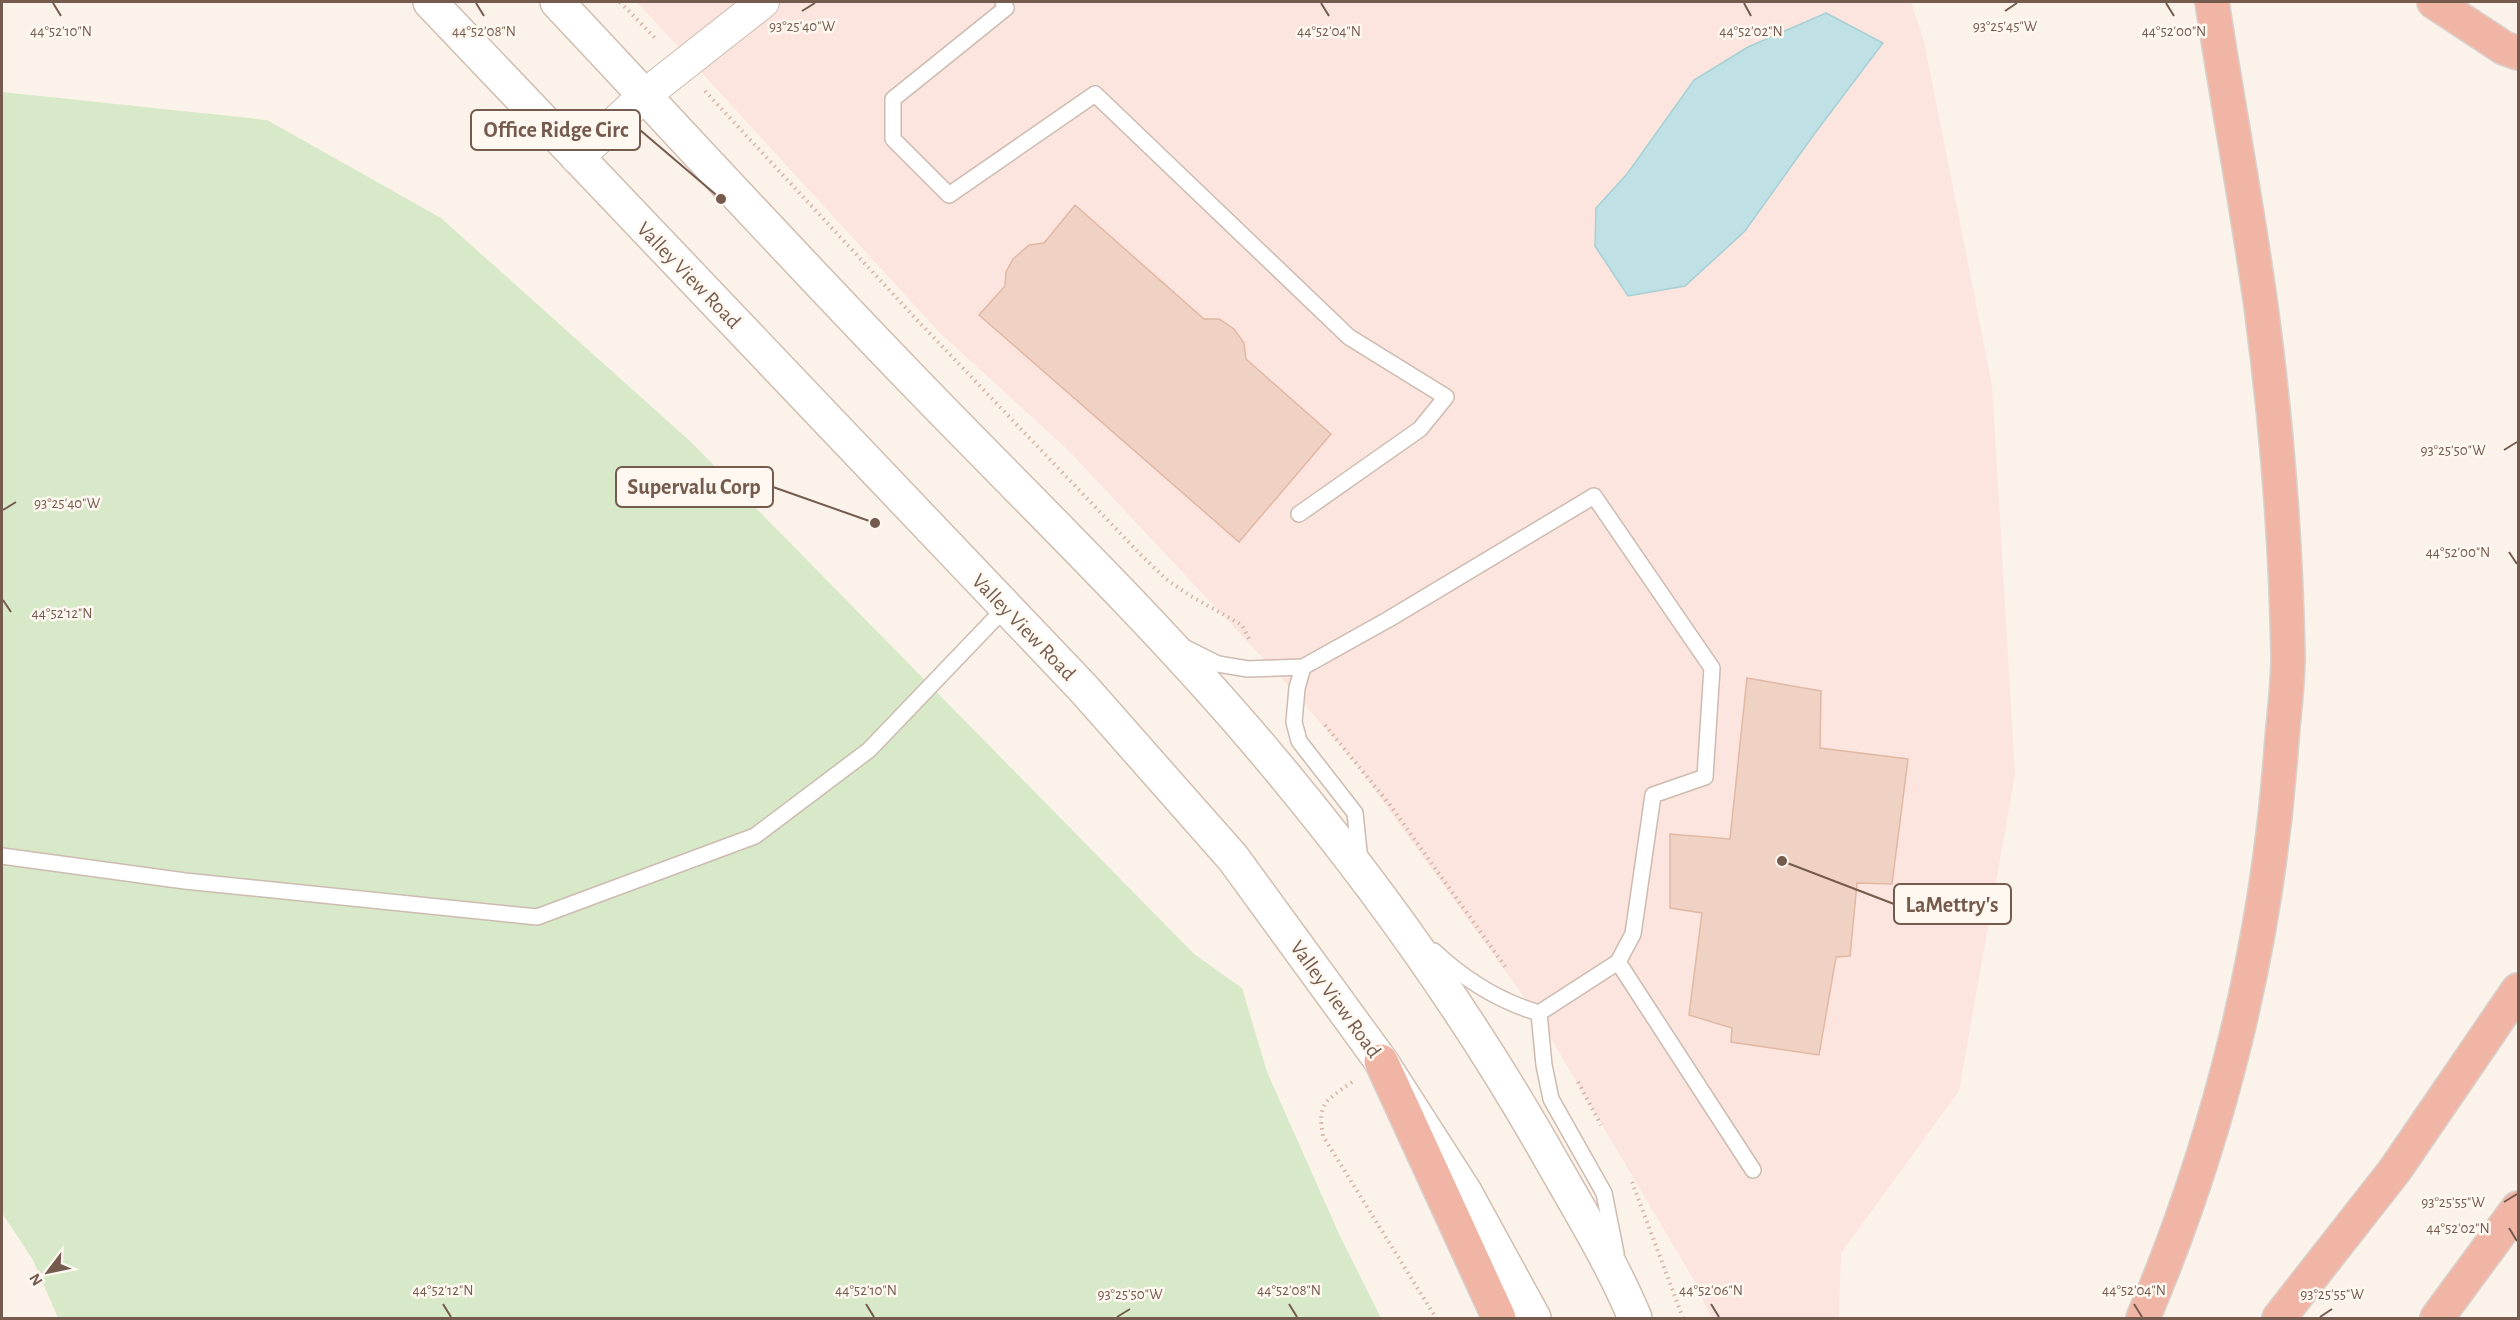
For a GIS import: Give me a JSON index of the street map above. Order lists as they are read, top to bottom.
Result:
{
  "streets": {
    "main road": ["Valley View Road"]
  },
  "places": ["Office Ridge Circ", "Supervalu Corp", "LaMettry's"],
  "north": "bottom left",
  "coordinates": [
    "93°25'40\"W",
    "93°25'45\"W",
    "44°52'10\"N",
    "44°52'08\"N",
    "44°52'04\"N",
    "44°52'02\"N",
    "44°52'00\"N",
    "93°25'50\"W",
    "44°52'12\"N",
    "93°25'55\"W",
    "44°52'06\"N"
  ]
}
